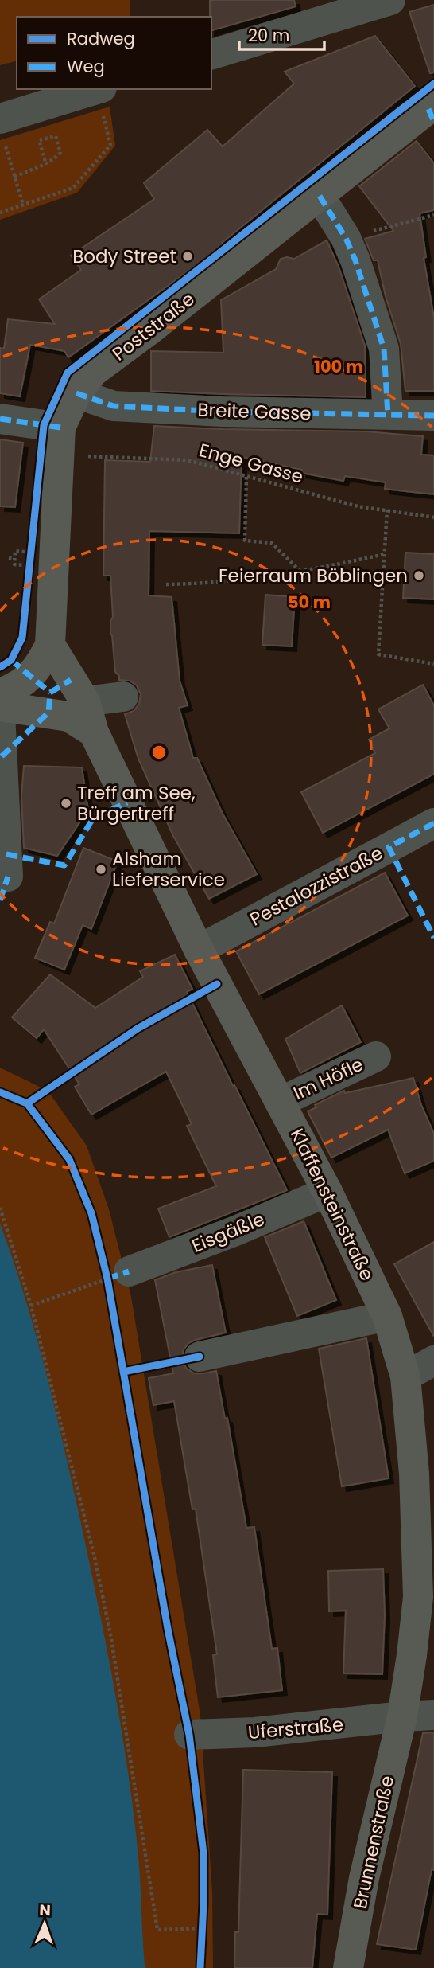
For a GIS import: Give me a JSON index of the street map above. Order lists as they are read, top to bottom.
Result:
{
  "streets": {
    "main road": ["Poststraße", "Klaffensteinstraße", "Brunnenstraße"],
    "street": [
      "Breite Gasse",
      "Pestalozzistraße",
      "Im Höfle",
      "Eisgäßle",
      "Uferstraße"
    ],
    "path": ["Enge Gasse"]
  },
  "crossings": [
    ["Poststraße", "Breite Gasse"],
    ["Poststraße", "Enge Gasse"],
    ["Pestalozzistraße", "Klaffensteinstraße"],
    ["Im Höfle", "Klaffensteinstraße"],
    ["Klaffensteinstraße", "Eisgäßle"],
    ["Klaffensteinstraße", "Uferstraße"],
    ["Klaffensteinstraße", "Brunnenstraße"],
    ["Uferstraße", "Brunnenstraße"]
  ],
  "places": [
    "Body Street",
    "Feierraum Böblingen",
    "Treff am See, Bürgertreff",
    "Alsham Lieferservice"
  ],
  "legend": ["Radweg", "Weg"],
  "scale_bar": "20 m",
  "north": "top",
  "rings": ["100 m", "50 m"]
}
